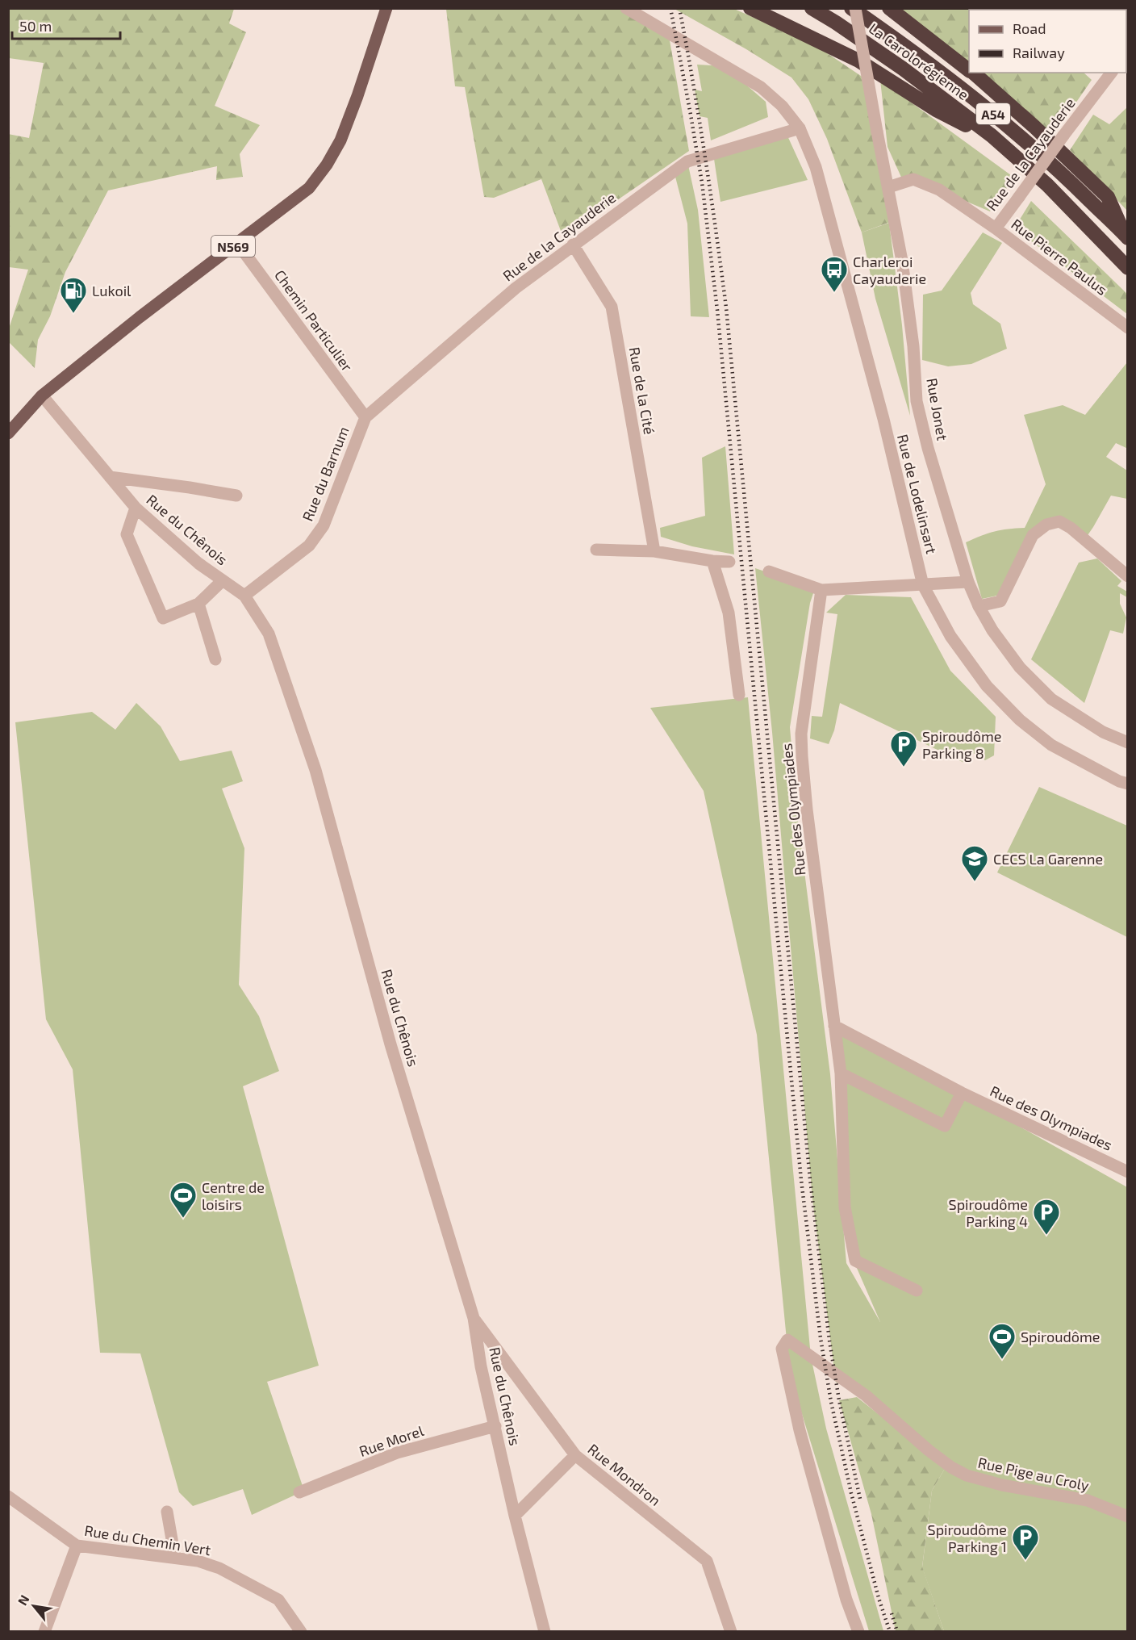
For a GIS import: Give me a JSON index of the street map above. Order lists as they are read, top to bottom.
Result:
{
  "streets": {
    "highway": ["La Carolorégienne", "A54"],
    "main road": ["N569"],
    "street": [
      "Rue de la Cayauderie",
      "Rue Pierre Paulus",
      "Chemin Particulier",
      "Rue de la Cité",
      "Rue Jonet",
      "Rue du Barnum",
      "Rue de Lodelinsart",
      "Rue du Chênois",
      "Rue des Olympiades",
      "Rue Morel",
      "Rue Pige au Croly",
      "Rue Mondron",
      "Rue du Chemin Vert"
    ]
  },
  "crossings": [
    ["Rue de la Cayauderie", "Rue Pierre Paulus"],
    ["Rue de la Cayauderie", "Chemin Particulier"],
    ["Rue de la Cayauderie", "Rue de la Cité"],
    ["Rue de la Cayauderie", "Rue Jonet"],
    ["Rue de la Cayauderie", "Rue du Barnum"],
    ["Rue de la Cayauderie", "Rue de Lodelinsart"],
    ["N569", "Chemin Particulier"],
    ["N569", "Rue du Chênois"],
    ["Chemin Particulier", "Rue du Barnum"],
    ["Rue du Barnum", "Rue du Chênois"],
    ["Rue du Chênois", "Rue Morel"],
    ["Rue du Chênois", "Rue Mondron"]
  ],
  "places": {
    "bus stop": ["Charleroi Cayauderie"],
    "fuel station": ["Lukoil"],
    "parking": ["Spiroudôme Parking 8", "Spiroudôme Parking 4", "Spiroudôme Parking 1"],
    "school or university": ["CECS La Garenne"],
    "sports": ["Centre de loisirs", "Spiroudôme"]
  },
  "legend": ["Road", "Railway"],
  "scale_bar": "50 m",
  "north": "top left"
}
